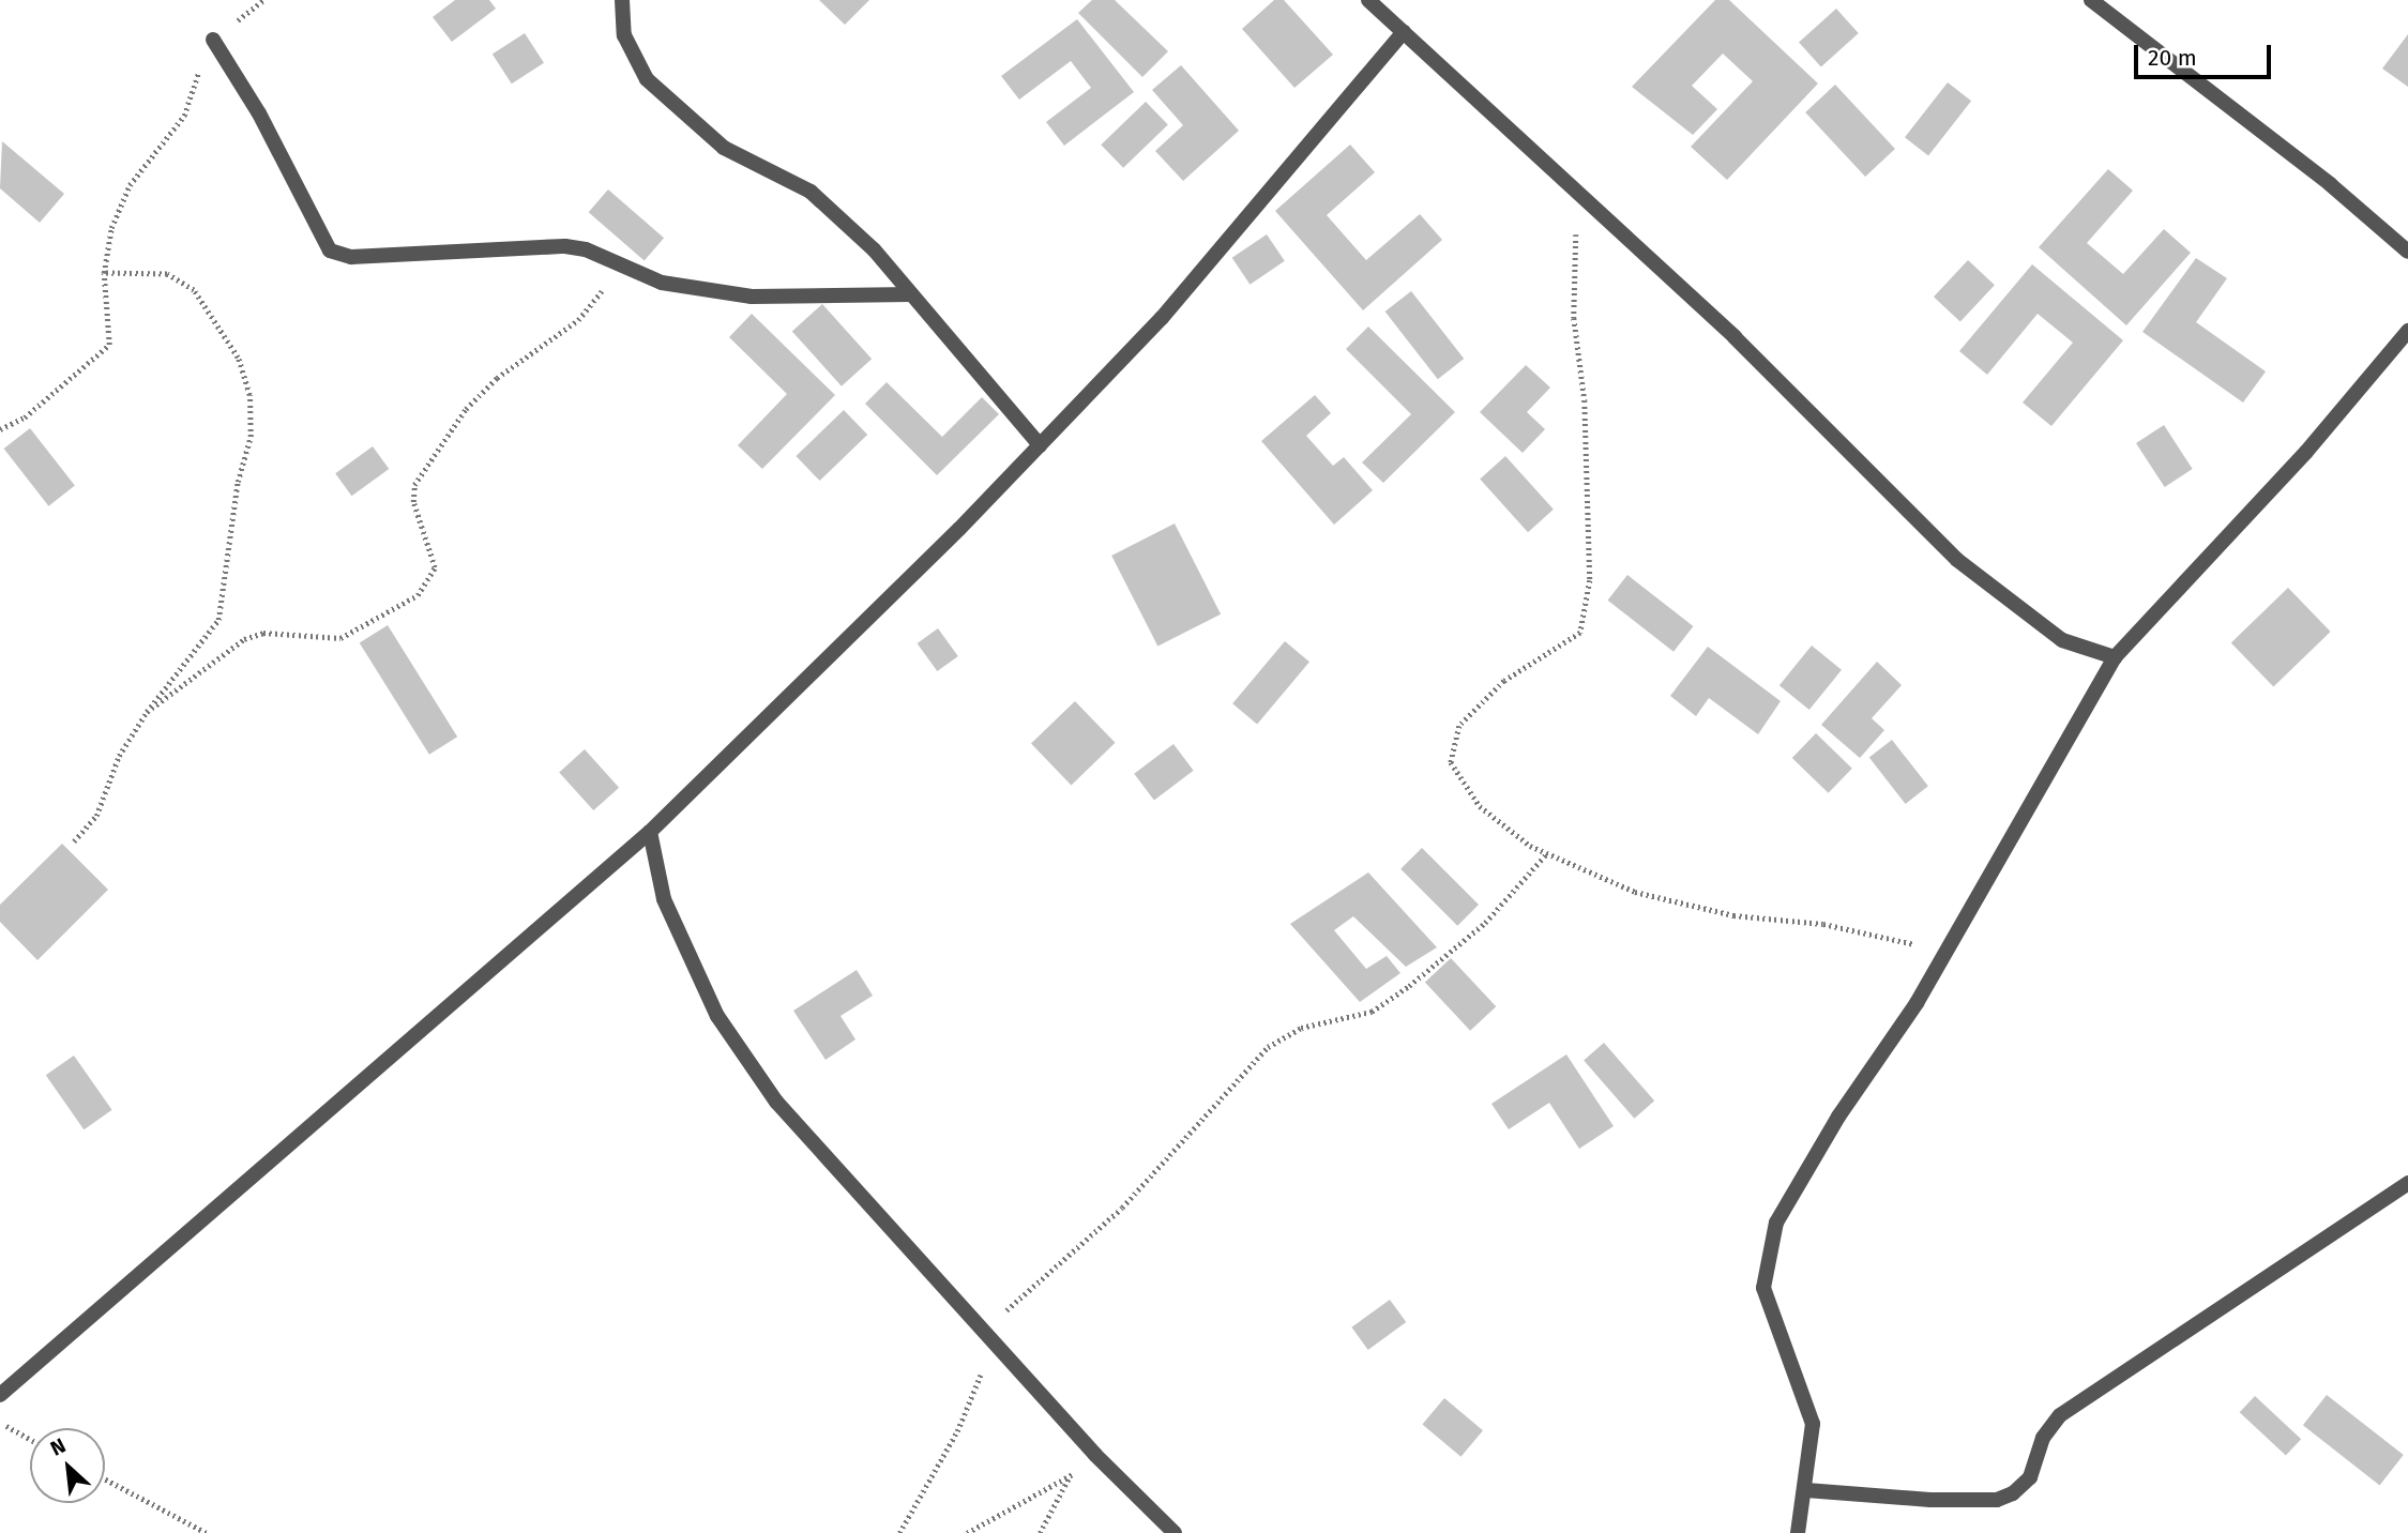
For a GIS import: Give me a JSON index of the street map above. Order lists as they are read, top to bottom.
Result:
{
  "scale_bar": "20 m",
  "north": "top left"
}
